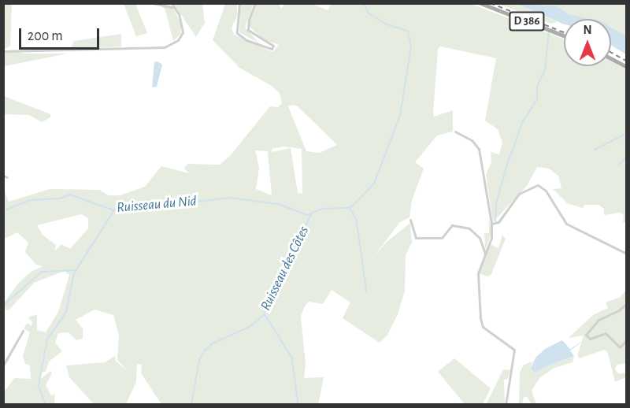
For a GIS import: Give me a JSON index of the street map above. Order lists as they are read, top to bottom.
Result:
{
  "streets": {
    "main road": ["D 386"]
  },
  "water": ["Ruisseau du Nid", "Ruisseau des Côtes"],
  "scale_bar": "200 m",
  "north": "top"
}
